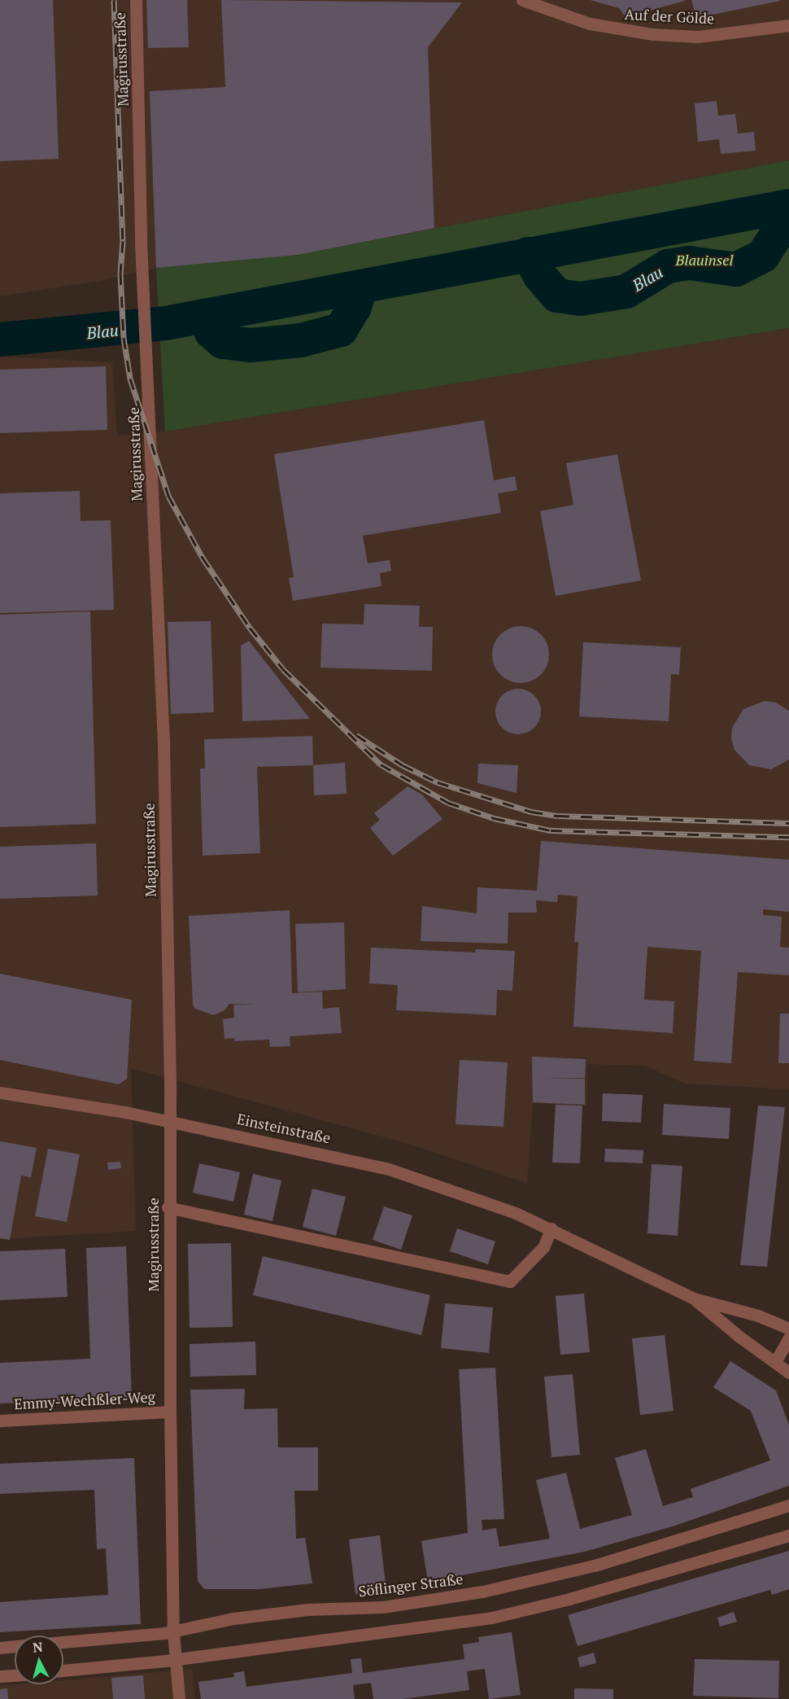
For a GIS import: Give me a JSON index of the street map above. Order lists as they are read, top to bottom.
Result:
{
  "streets": {
    "street": [
      "Auf der Gölde",
      "Magirusstraße",
      "Einsteinstraße",
      "Emmy-Wechßler-Weg",
      "Söflinger Straße"
    ]
  },
  "crossings": [
    ["Magirusstraße", "Einsteinstraße"],
    ["Magirusstraße", "Emmy-Wechßler-Weg"],
    ["Magirusstraße", "Söflinger Straße"]
  ],
  "water": ["Blau"],
  "parks": ["Blauinsel"],
  "north": "top"
}
